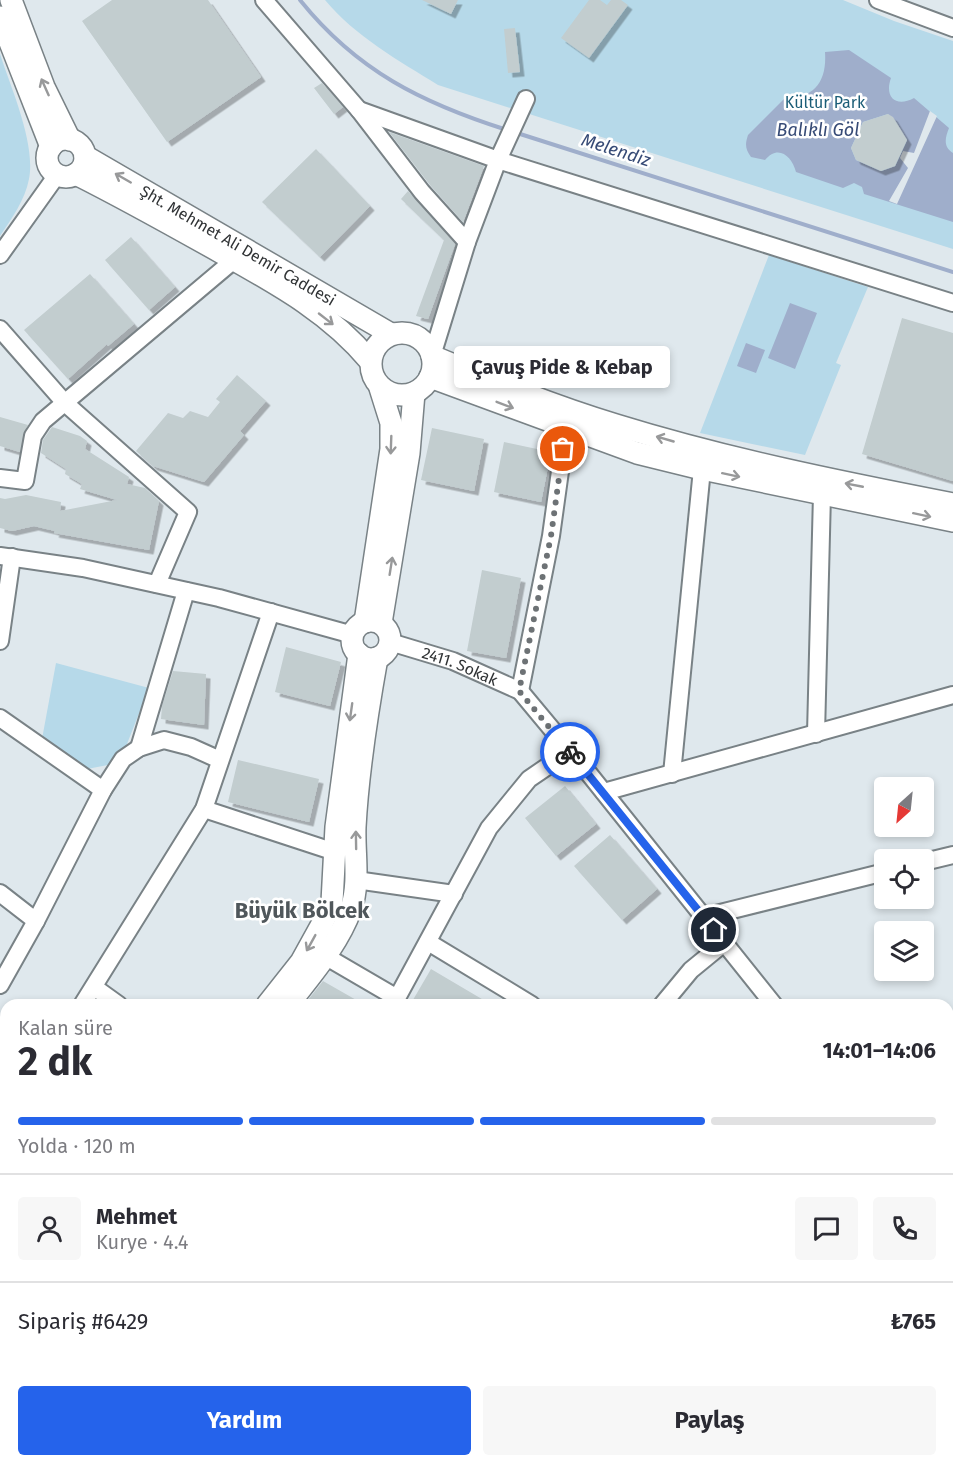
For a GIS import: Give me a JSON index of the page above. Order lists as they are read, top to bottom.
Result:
{
  "streets": {
    "main road": ["Şht. Mehmet Ali Demir Caddesi"],
    "street": ["2411. Sokak"]
  },
  "districts": ["Büyük Bölcek"],
  "water": ["Balıklı Göl", "Melendiz"],
  "parks": ["Kültür Park"],
  "places": ["Çavuş Pide & Kebap"],
  "north": "bottom left",
  "page": {
    "bubble": "Çavuş Pide & Kebap",
    "heading": ["2 dk", "Kalan süre", "14:01–14:06"],
    "panel": [
      "Mehmet",
      "Kurye · 4.4",
      "Sipariş #6429",
      "₺765"
    ],
    "bar": "Yolda · 120 m",
    "buttons": ["Yardım", "Paylaş"]
  }
}
